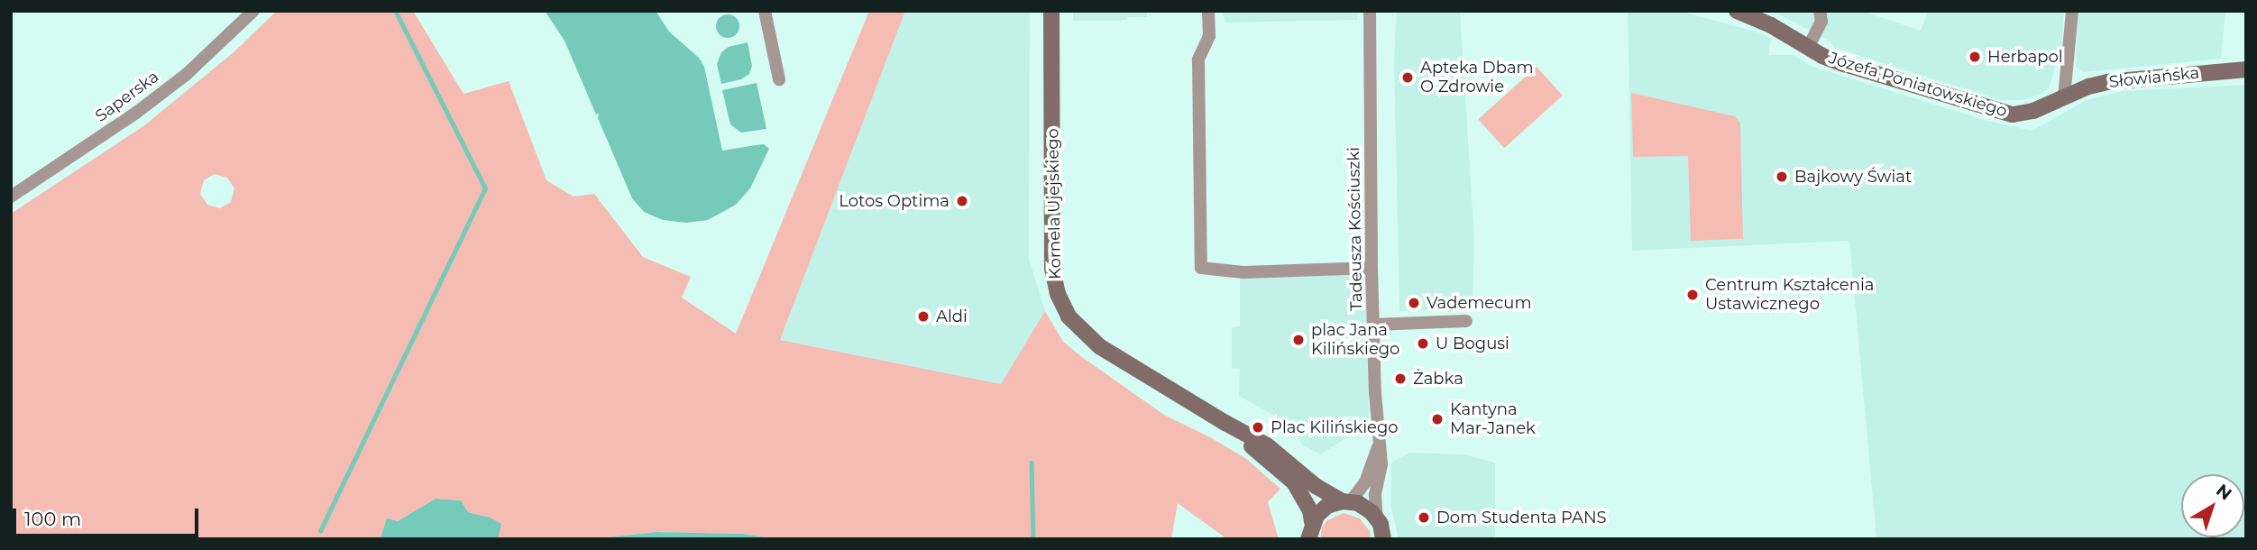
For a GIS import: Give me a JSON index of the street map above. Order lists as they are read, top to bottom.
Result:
{
  "streets": {
    "main road": ["Słowiańska", "Józefa Poniatowskiego", "Kornela Ujejskiego"],
    "street": ["Saperska", "Tadeusza Kościuszki"]
  },
  "crossings": [
    ["Słowiańska", "Józefa Poniatowskiego"],
    ["Kornela Ujejskiego", "Tadeusza Kościuszki"]
  ],
  "places": [
    "Herbapol",
    "Apteka Dbam O Zdrowie",
    "Bajkowy Świat",
    "Lotos Optima",
    "Centrum Kształcenia Ustawicznego",
    "Vademecum",
    "Aldi",
    "plac Jana Kilińskiego",
    "U Bogusi",
    "Żabka",
    "Kantyna Mar-Janek",
    "Plac Kilińskiego",
    "Dom Studenta PANS"
  ],
  "scale_bar": "100 m",
  "north": "top right"
}
